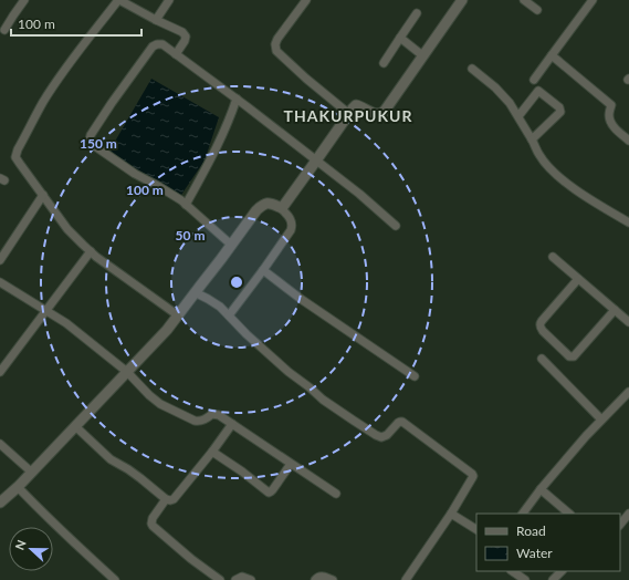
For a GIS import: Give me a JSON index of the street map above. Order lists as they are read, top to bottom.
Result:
{
  "districts": ["THAKURPUKUR"],
  "legend": ["Road", "Water"],
  "scale_bar": "100 m",
  "north": "left",
  "rings": ["150 m", "100 m", "50 m"]
}
